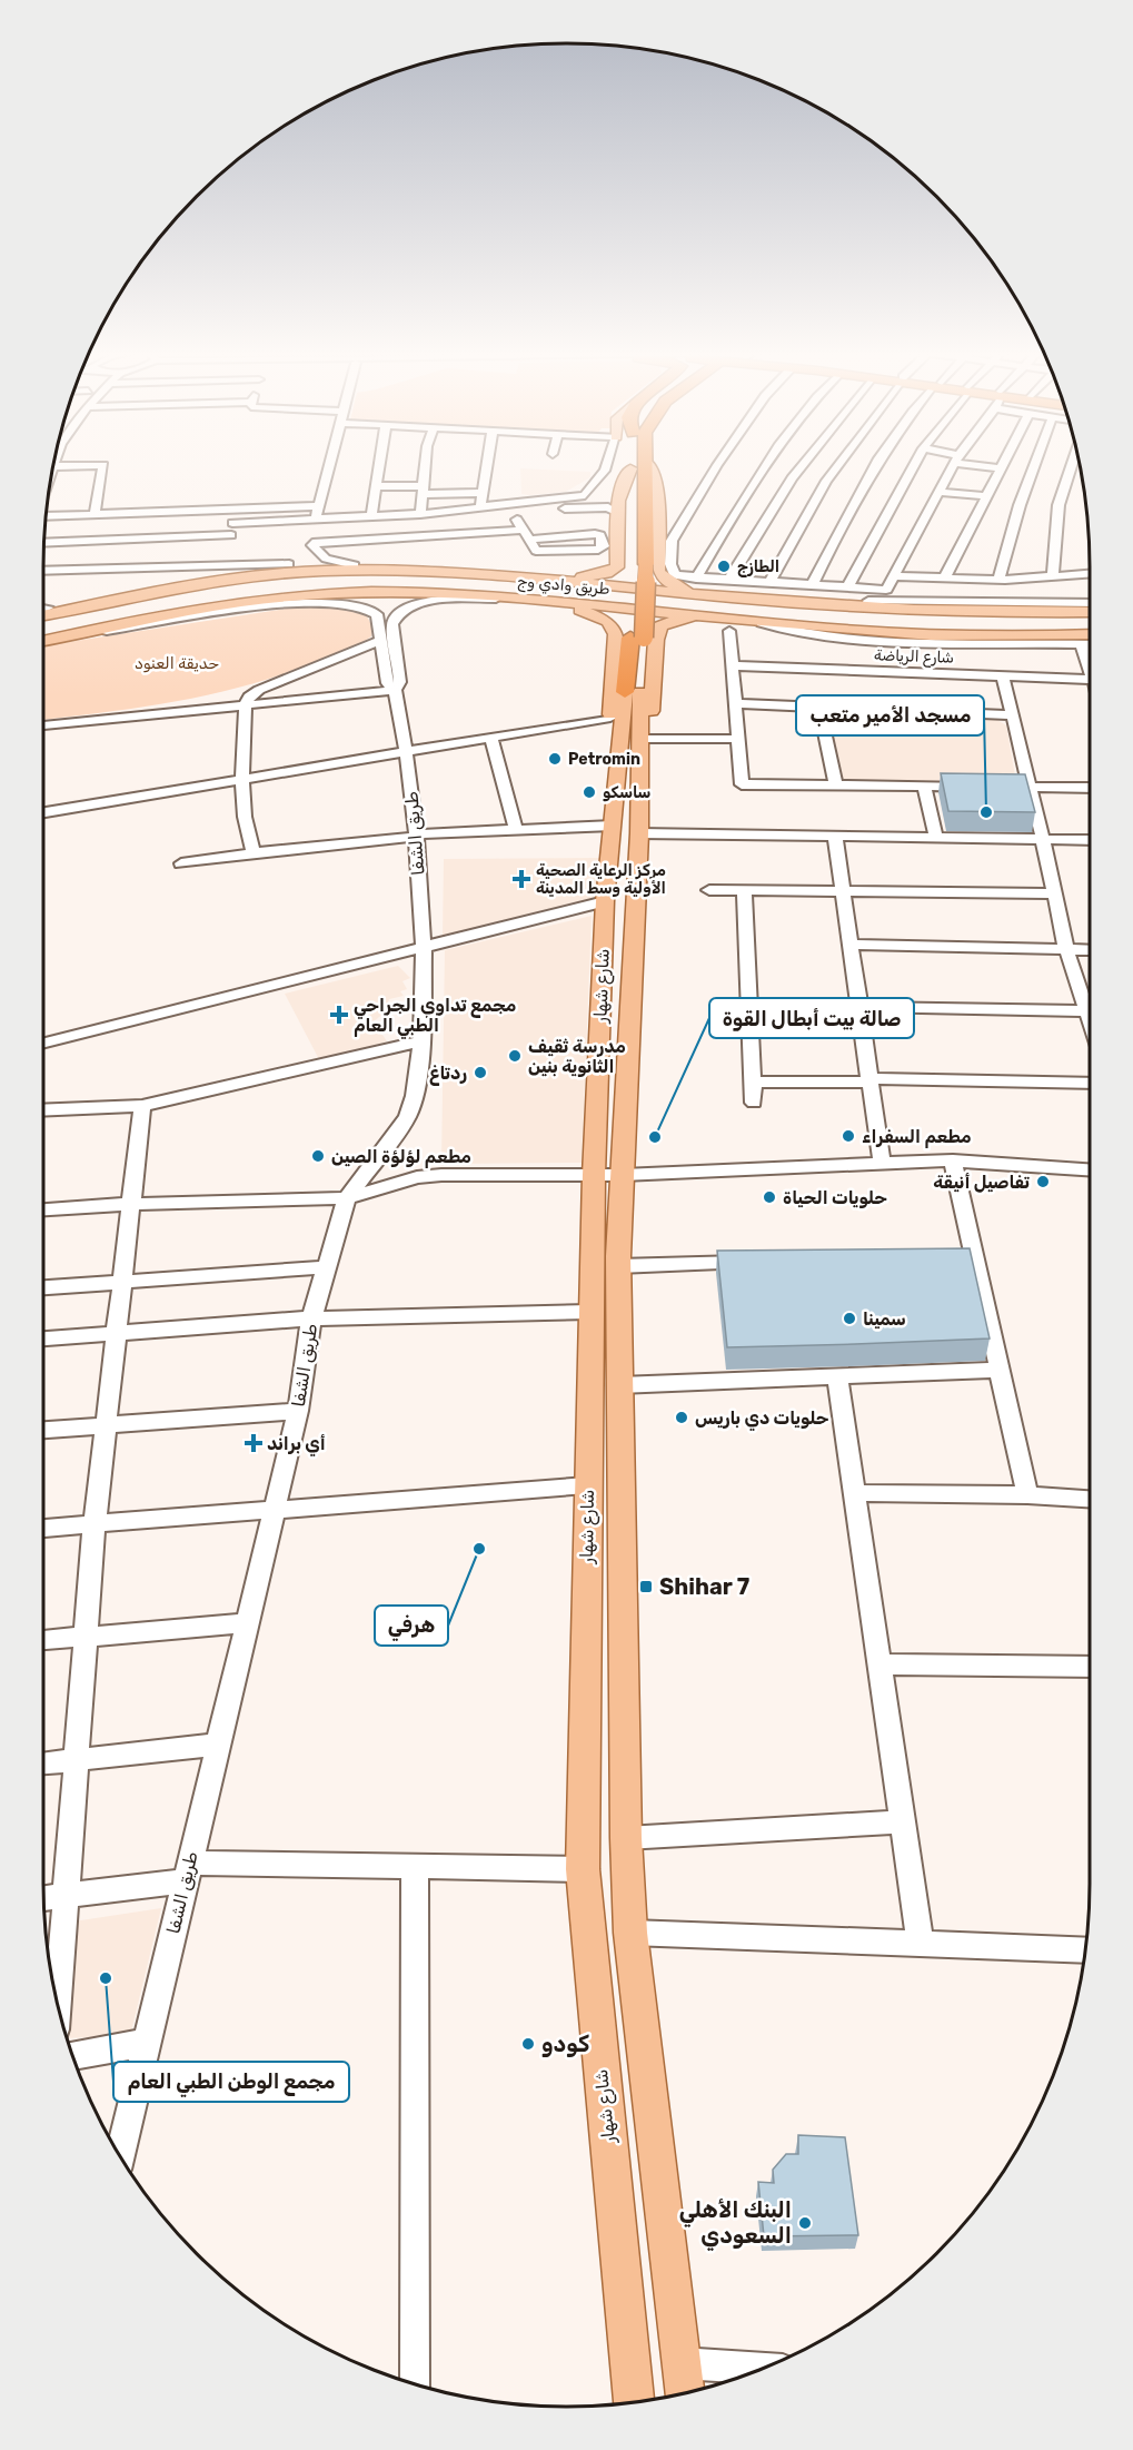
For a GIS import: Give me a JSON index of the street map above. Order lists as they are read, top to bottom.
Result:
{
  "streets": {
    "main road": ["طريق وادي وج", "شارع شهار"],
    "street": ["شارع الرياضة", "طريق الشفا"]
  },
  "parks": ["حديقة العنود"],
  "places": {
    "other": [
      "الطازج",
      "Petromin",
      "ساسكو",
      "مسجد الأمير متعب",
      "مدرسة ثقيف الثانوية بنين",
      "ردتاغ",
      "مطعم السفراء",
      "صالة بيت أبطال القوة",
      "مطعم لؤلؤة الصين",
      "تفاصيل أنيقة",
      "حلويات الحياة",
      "سمينا",
      "حلويات دي باريس",
      "هرفي",
      "مجمع الوطن الطبي العام",
      "كودو",
      "البنك الأهلي السعودي"
    ],
    "health": ["مركز الرعاية الصحية الأولية وسط المدينة", "مجمع تداوي الجراحي الطبي العام", "أي براند"],
    "transit": ["Shihar 7"]
  }
}
